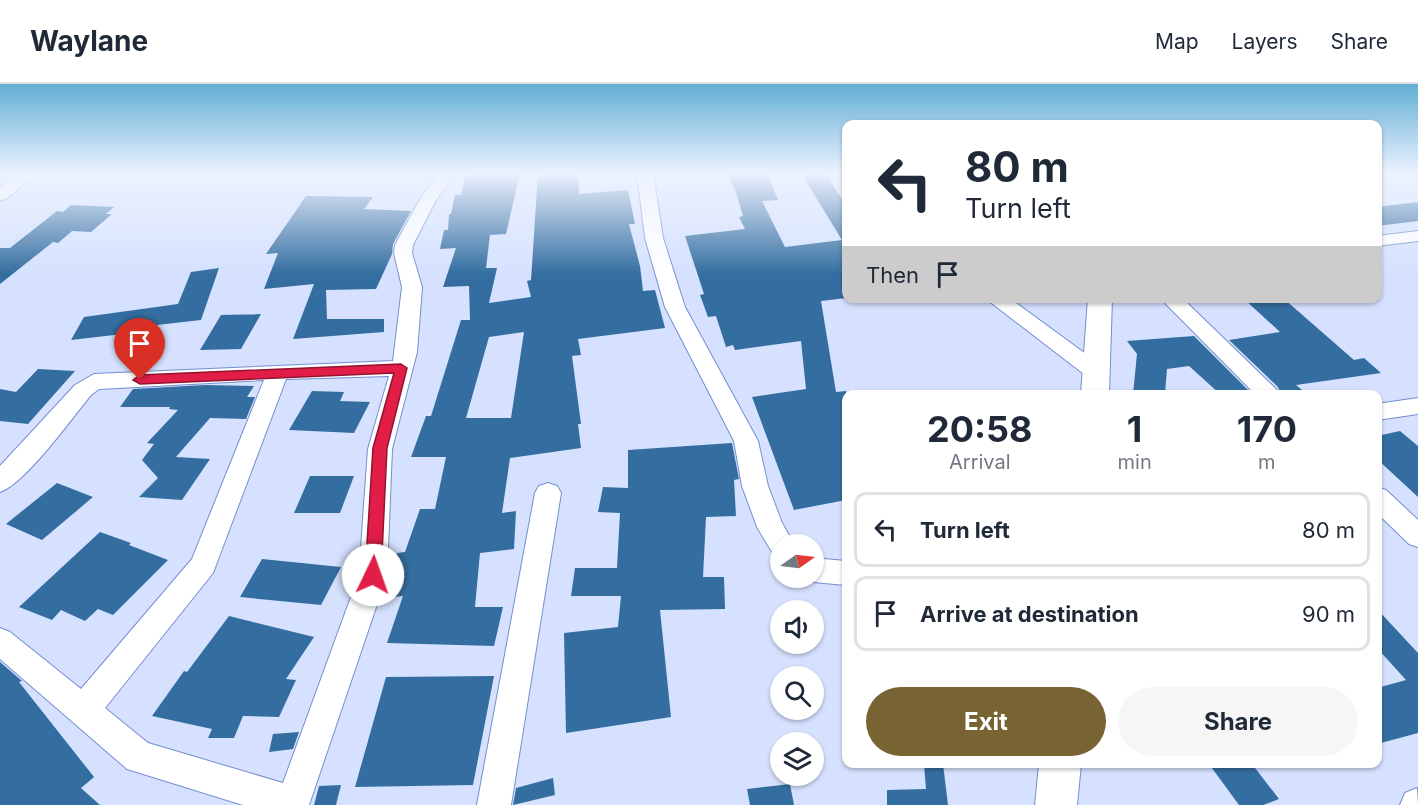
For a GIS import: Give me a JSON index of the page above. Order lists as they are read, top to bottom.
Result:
{
  "north": "right",
  "page": {
    "header": "Waylane",
    "nav": ["Map", "Layers", "Share"],
    "turn": ["80 m", "Turn left"],
    "then": "Then",
    "eta": [
      "20:58",
      "Arrival",
      "1",
      "min",
      "170",
      "m"
    ],
    "list": [
      {
        "name": "Turn left",
        "value": "80 m"
      },
      {
        "name": "Arrive at destination",
        "value": "90 m"
      }
    ],
    "buttons": ["Exit", "Share"]
  }
}
